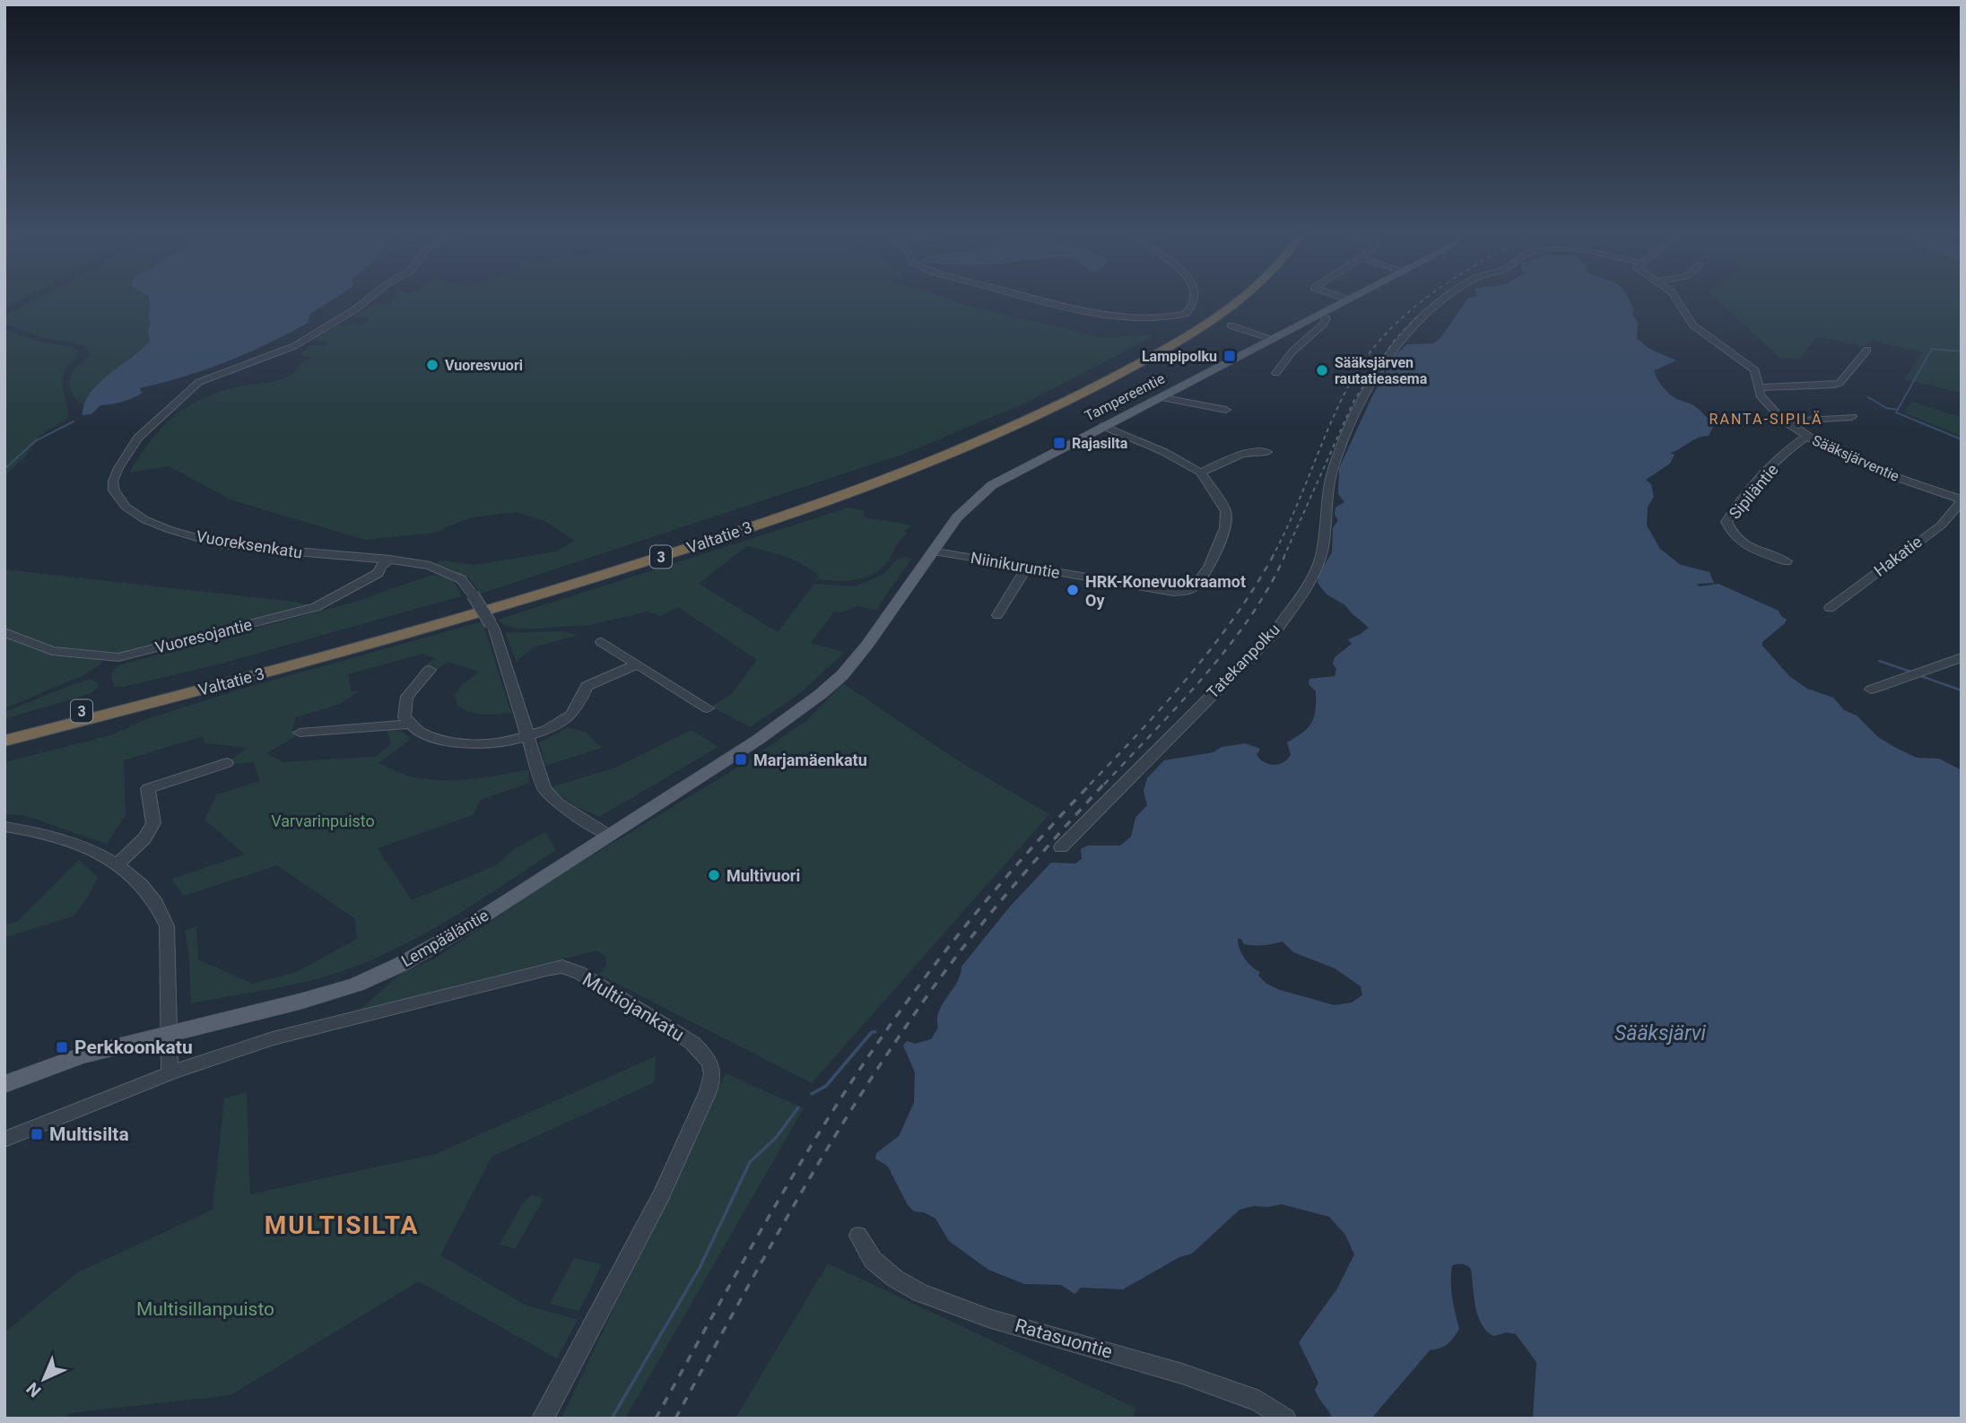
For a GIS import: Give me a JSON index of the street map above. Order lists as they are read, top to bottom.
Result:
{
  "streets": {
    "highway": ["Valtatie 3", "3"],
    "main road": ["Tampereentie", "Lempääläntie"],
    "street": [
      "Sääksjärventie",
      "Sipiläntie",
      "Vuoreksenkatu",
      "Hakatie",
      "Niinikuruntie",
      "Vuoresojantie",
      "Tatekanpolku",
      "Multiojankatu",
      "Ratasuontie"
    ]
  },
  "crossings": [
    ["Tampereentie", "Niinikuruntie"],
    ["Tampereentie", "Lempääläntie"],
    ["Sääksjärventie", "Sipiläntie"],
    ["Sääksjärventie", "Hakatie"],
    ["Vuoreksenkatu", "Vuoresojantie"],
    ["Vuoreksenkatu", "Lempääläntie"]
  ],
  "districts": ["RANTA-SIPILÄ", "MULTISILTA"],
  "water": ["Sääksjärvi"],
  "parks": ["Varvarinpuisto", "Multisillanpuisto"],
  "places": {
    "transit": [
      "Lampipolku",
      "Rajasilta",
      "Marjamäenkatu",
      "Perkkoonkatu",
      "Multisilta"
    ],
    "other": [
      "Vuoresvuori",
      "Sääksjärven rautatieasema",
      "HRK-Konevuokraamot Oy",
      "Multivuori"
    ]
  },
  "north": "bottom left"
}
